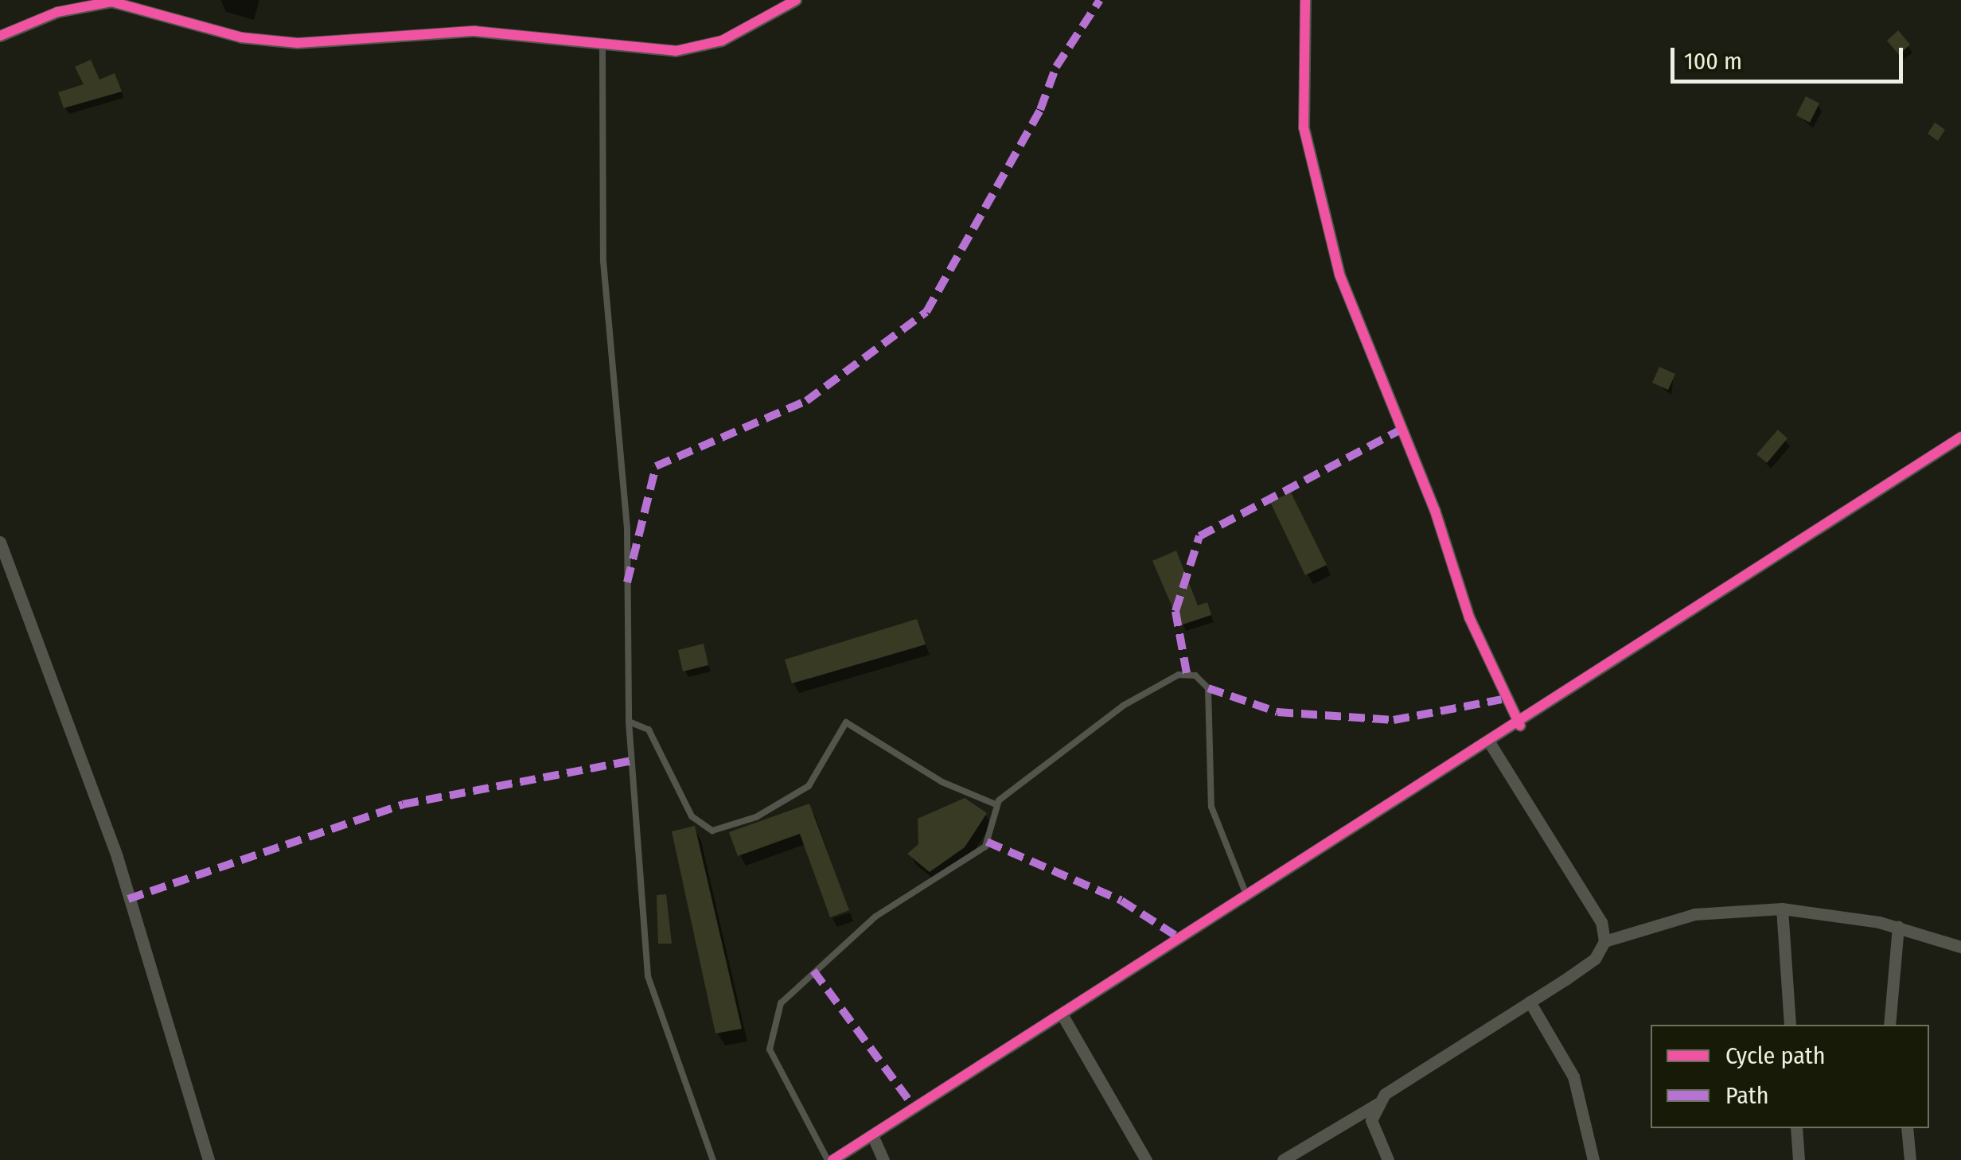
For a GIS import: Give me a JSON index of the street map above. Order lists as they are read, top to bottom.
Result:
{
  "legend": ["Cycle path", "Path"],
  "scale_bar": "100 m"
}
